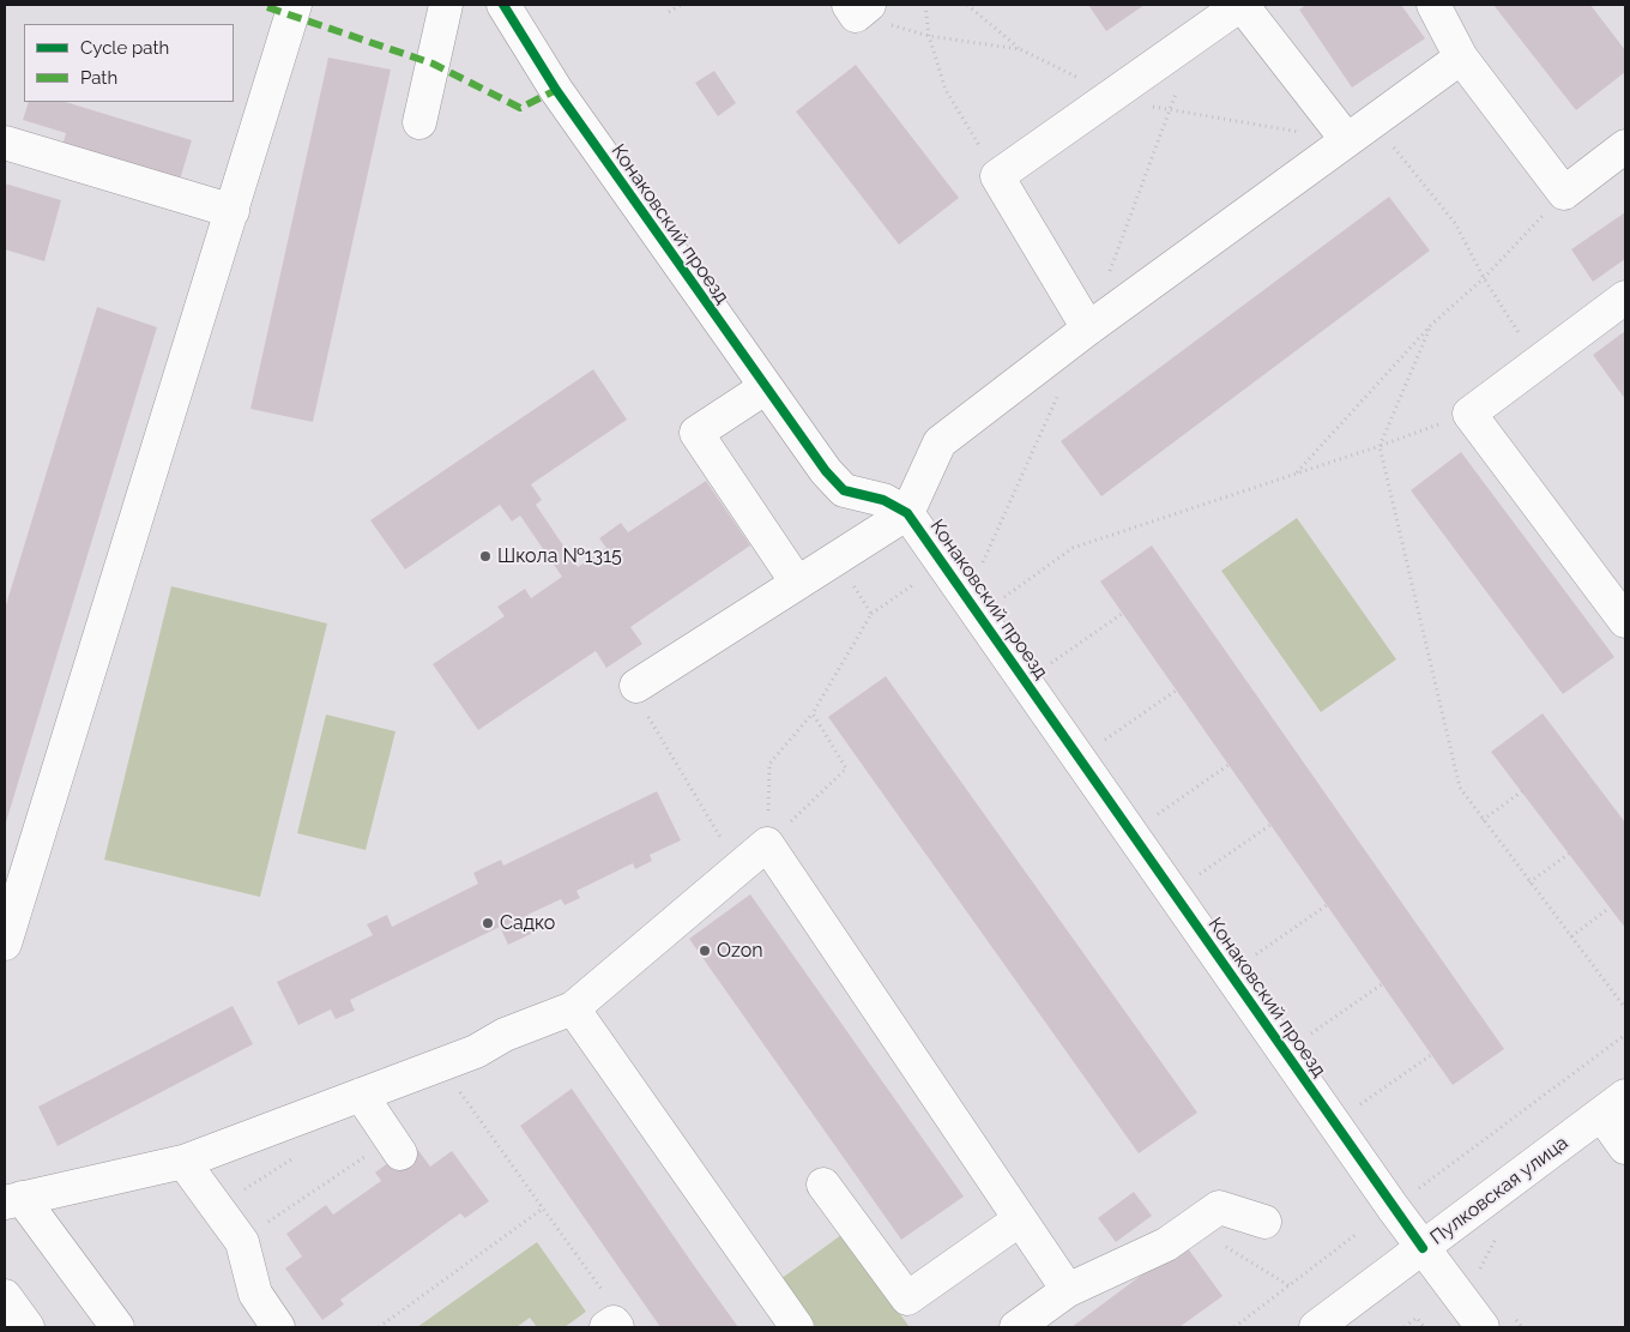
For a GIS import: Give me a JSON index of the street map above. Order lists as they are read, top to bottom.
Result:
{
  "streets": {
    "street": ["Конаковский проезд", "Пулковская улица"]
  },
  "crossings": [
    ["Конаковский проезд", "Пулковская улица"]
  ],
  "places": ["Школа №1315", "Садко", "Ozon"],
  "legend": ["Cycle path", "Path"]
}
